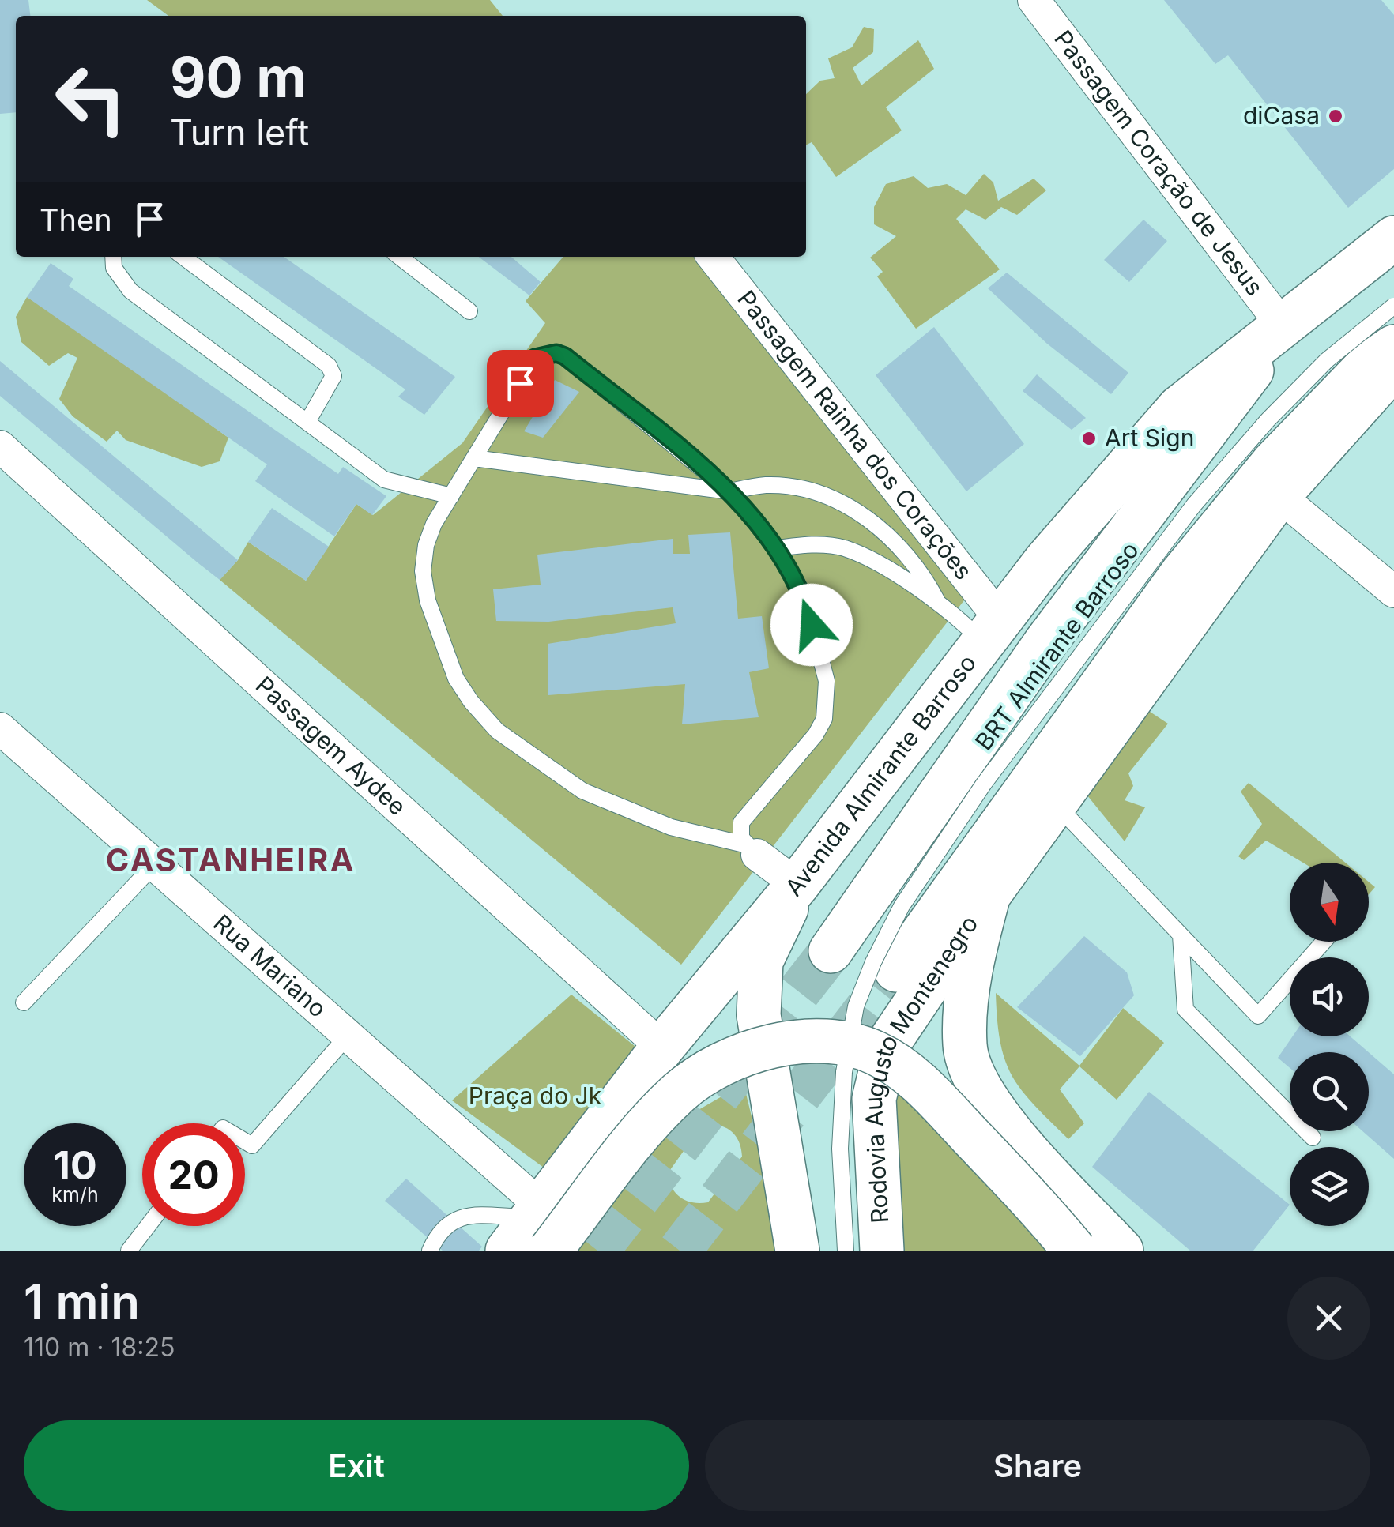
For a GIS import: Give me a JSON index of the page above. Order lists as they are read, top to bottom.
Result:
{
  "streets": {
    "main road": ["Avenida Almirante Barroso", "Rodovia Augusto Montenegro"],
    "street": [
      "Passagem Coração de Jesus",
      "Passagem Rainha dos Corações",
      "Passagem Aydee",
      "Rua Mariano"
    ],
    "lane": ["BRT Almirante Barroso"]
  },
  "crossings": [
    ["Passagem Coração de Jesus", "Avenida Almirante Barroso"],
    ["Passagem Rainha dos Corações", "Avenida Almirante Barroso"],
    ["Passagem Aydee", "Avenida Almirante Barroso"],
    ["Avenida Almirante Barroso", "Rua Mariano"]
  ],
  "districts": ["CASTANHEIRA"],
  "parks": ["Praça do Jk"],
  "places": ["diCasa", "Art Sign"],
  "north": "bottom",
  "page": {
    "turn": ["90 m", "Turn left"],
    "then": "Then",
    "speed": "10 km/h",
    "limit": "20",
    "heading": ["1 min", "110 m · 18:25"],
    "buttons": ["Exit", "Share"]
  }
}
